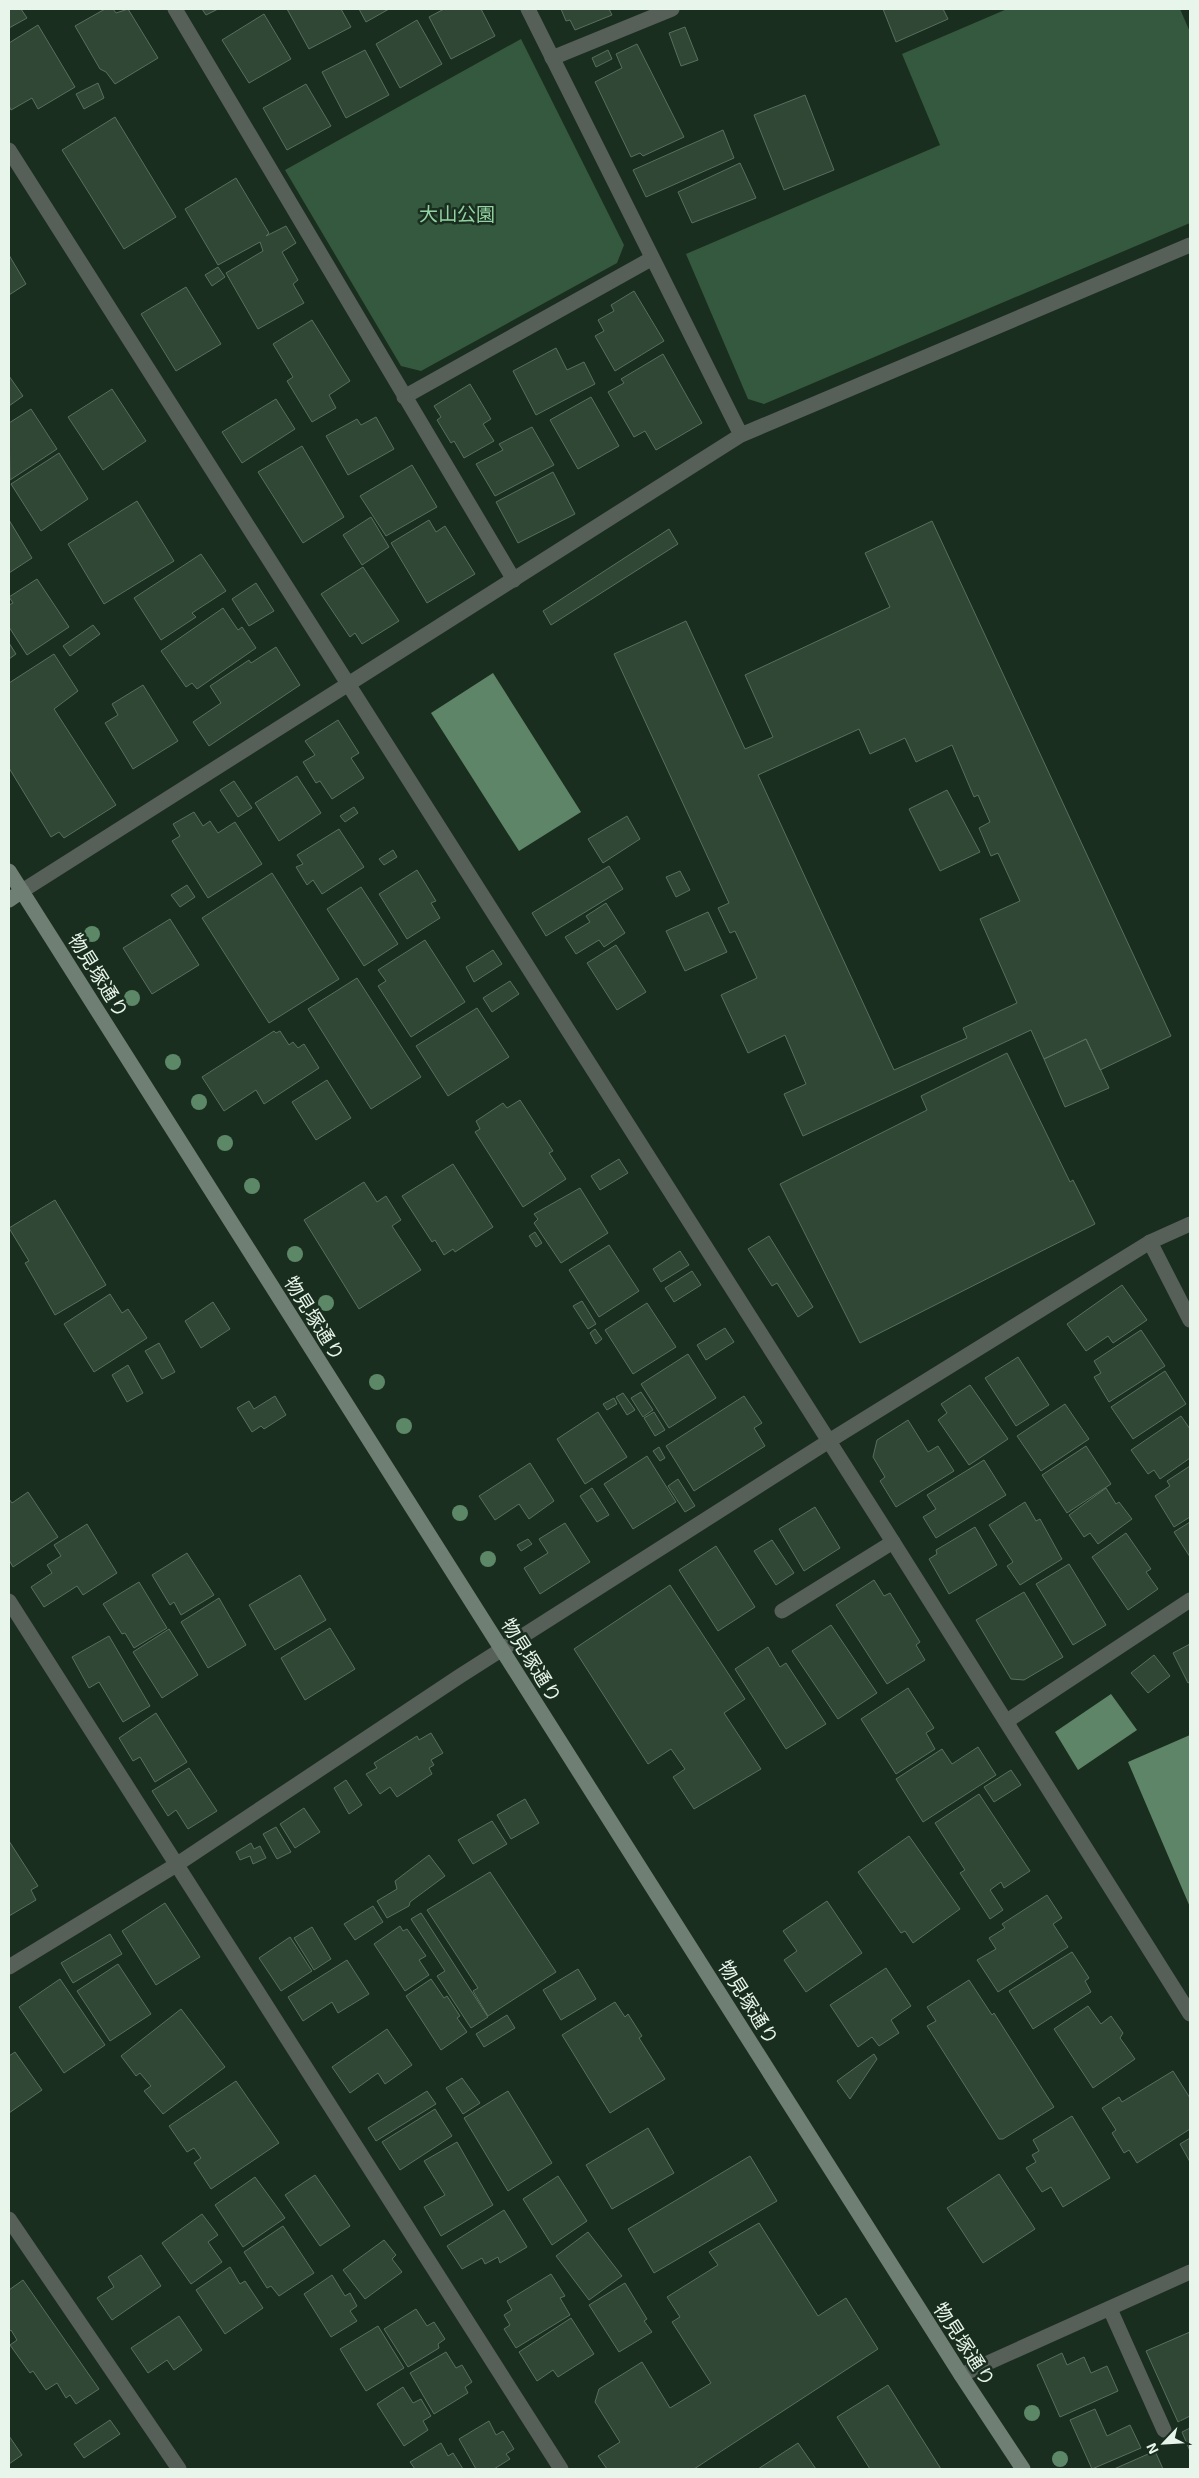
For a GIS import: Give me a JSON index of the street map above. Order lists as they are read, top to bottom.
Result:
{
  "streets": {
    "street": ["物見塚通り"]
  },
  "parks": ["大山公園"],
  "north": "bottom left"
}
